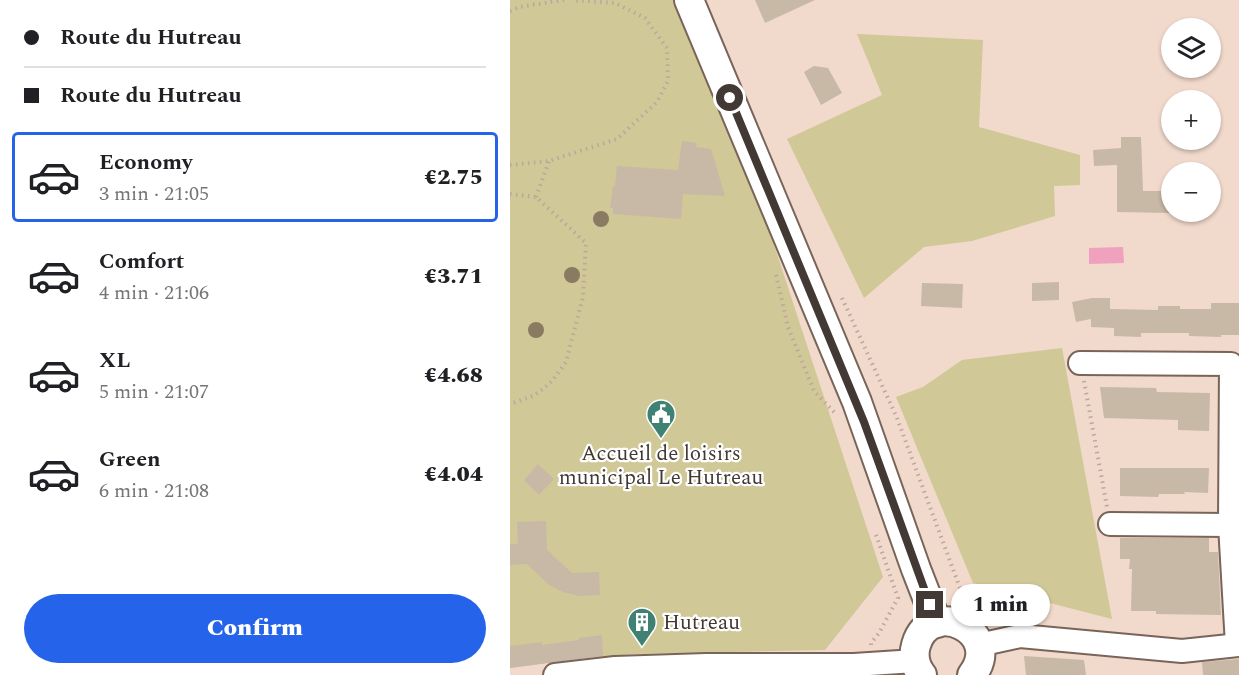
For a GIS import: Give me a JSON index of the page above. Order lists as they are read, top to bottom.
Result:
{
  "places": {
    "public building": ["Accueil de loisirs municipal Le Hutreau"],
    "building": ["Hutreau"]
  },
  "page": {
    "banner": ["Route du Hutreau", "Route du Hutreau"],
    "map_buttons": ["+", "−"],
    "list": [
      {
        "name": "Economy",
        "note": "3 min · 21:05",
        "value": "€2.75"
      },
      {
        "name": "Comfort",
        "note": "4 min · 21:06",
        "value": "€3.71"
      },
      {
        "name": "XL",
        "note": "5 min · 21:07",
        "value": "€4.68"
      },
      {
        "name": "Green",
        "note": "6 min · 21:08",
        "value": "€4.04"
      }
    ],
    "buttons": "Confirm",
    "bubble": "1 min"
  }
}
